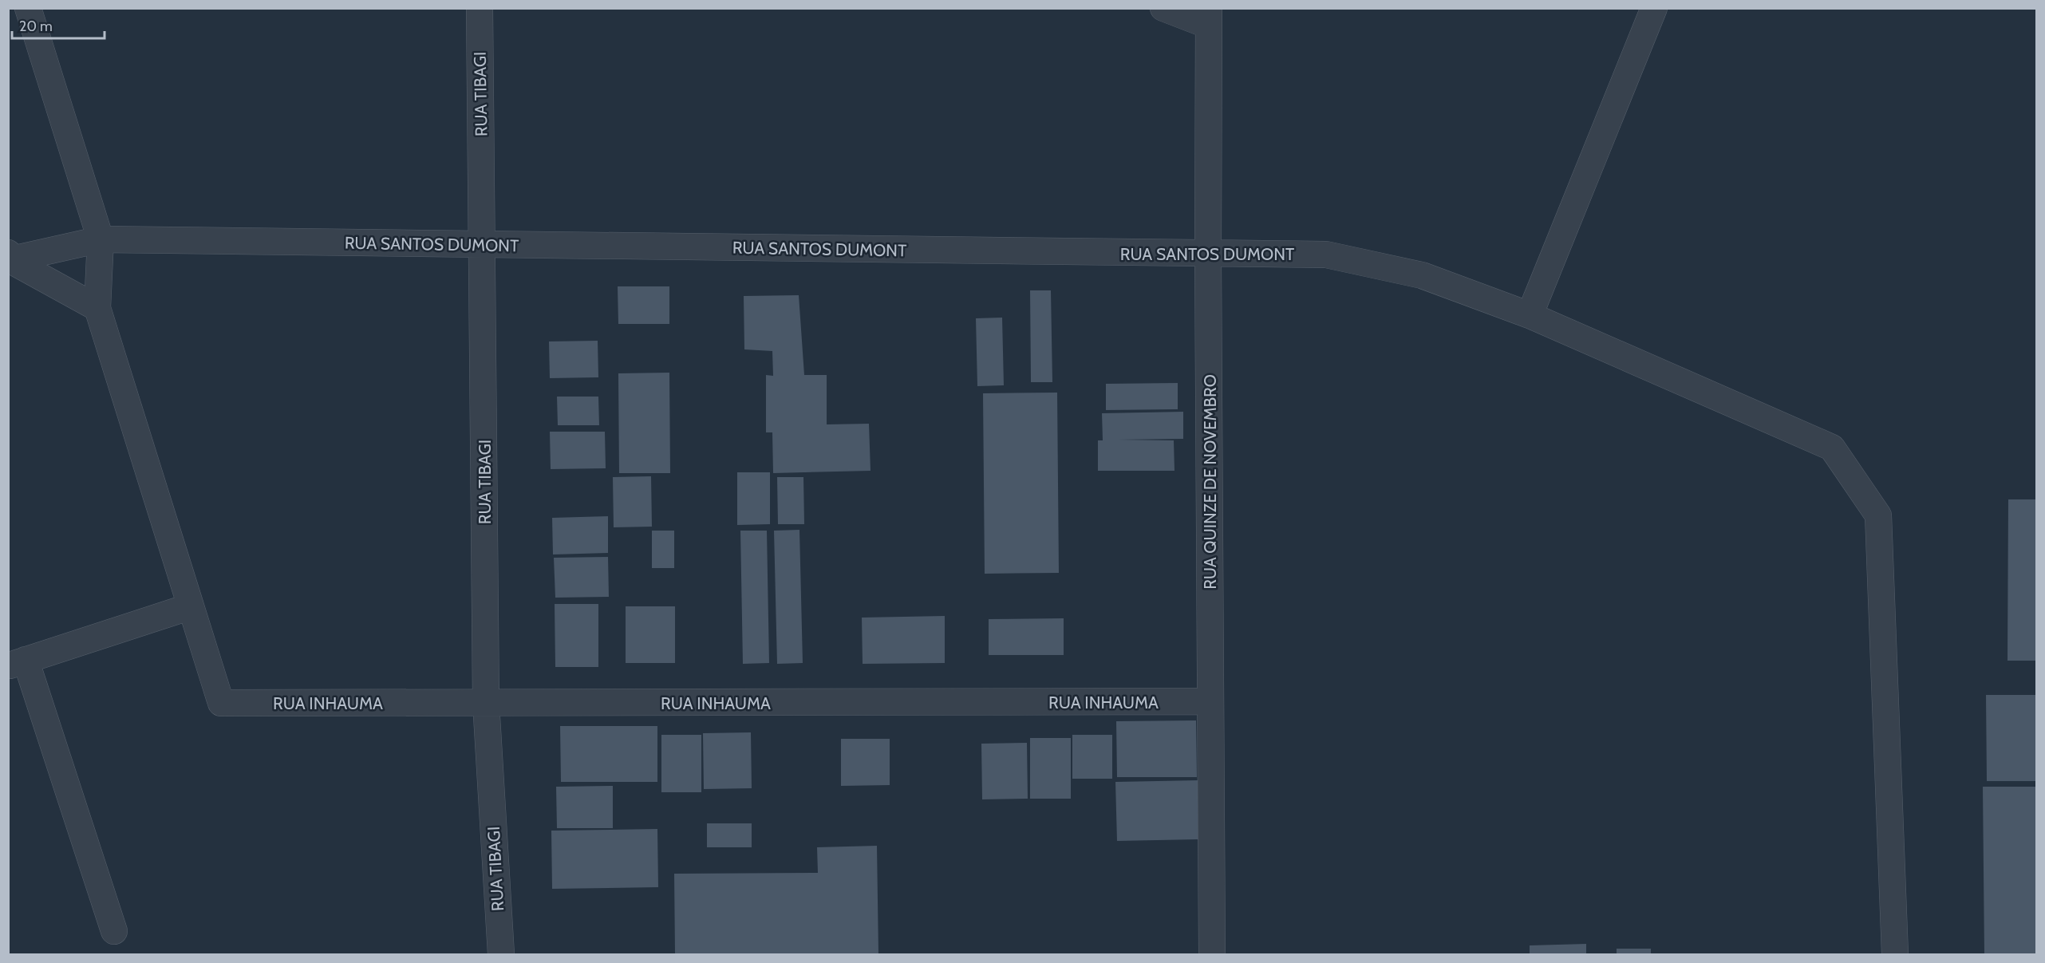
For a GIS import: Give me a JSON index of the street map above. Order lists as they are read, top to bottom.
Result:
{
  "streets": {
    "street": [
      "RUA TIBAGI",
      "RUA SANTOS DUMONT",
      "RUA QUINZE DE NOVEMBRO",
      "RUA INHAUMA"
    ]
  },
  "crossings": [
    ["RUA TIBAGI", "RUA SANTOS DUMONT"],
    ["RUA TIBAGI", "RUA INHAUMA"],
    ["RUA SANTOS DUMONT", "RUA QUINZE DE NOVEMBRO"],
    ["RUA QUINZE DE NOVEMBRO", "RUA INHAUMA"]
  ],
  "scale_bar": "20 m"
}
